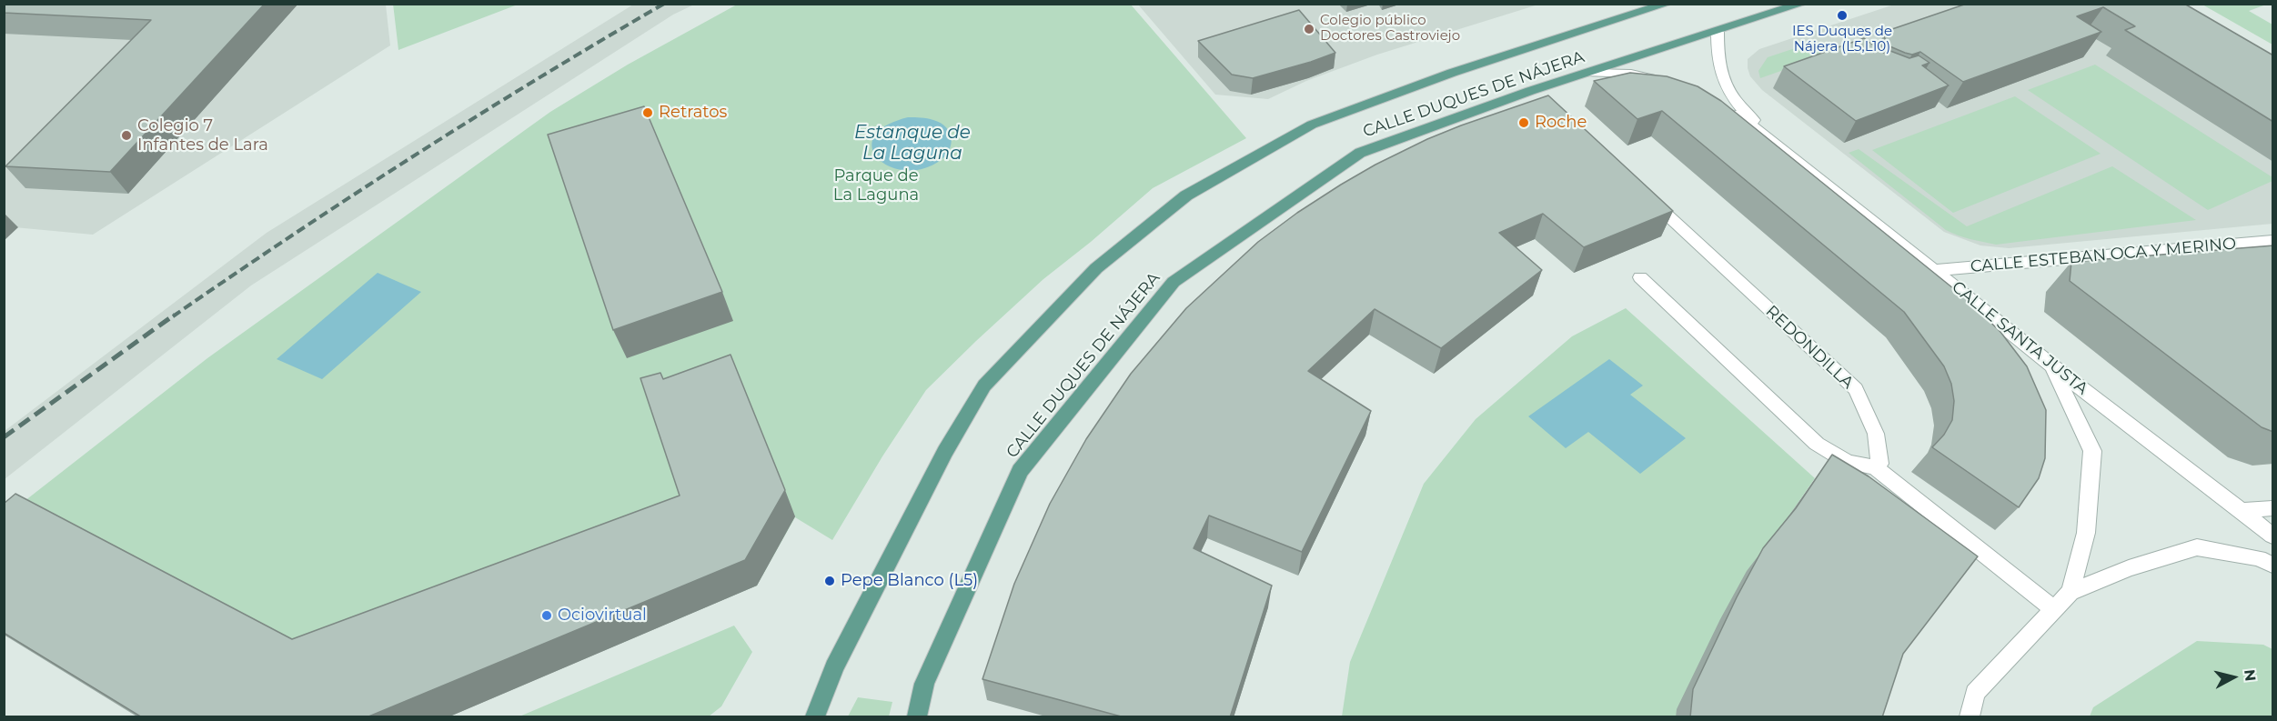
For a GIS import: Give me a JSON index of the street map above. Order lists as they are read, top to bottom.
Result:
{
  "streets": {
    "main road": ["CALLE DUQUES DE NÁJERA"],
    "street": ["CALLE ESTEBAN OCA Y MERINO", "CALLE SANTA JUSTA", "REDONDILLA"]
  },
  "crossings": [
    ["CALLE DUQUES DE NÁJERA", "CALLE SANTA JUSTA"],
    ["CALLE ESTEBAN OCA Y MERINO", "CALLE SANTA JUSTA"]
  ],
  "water": ["Estanque de La Laguna"],
  "parks": ["Parque de La Laguna"],
  "places": [
    "IES Duques de Nájera (L5,L10)",
    "Colegio público Doctores Castroviejo",
    "Retratos",
    "Roche",
    "Colegio 7 Infantes de Lara",
    "Pepe Blanco (L5)",
    "Ociovirtual"
  ],
  "north": "right"
}
